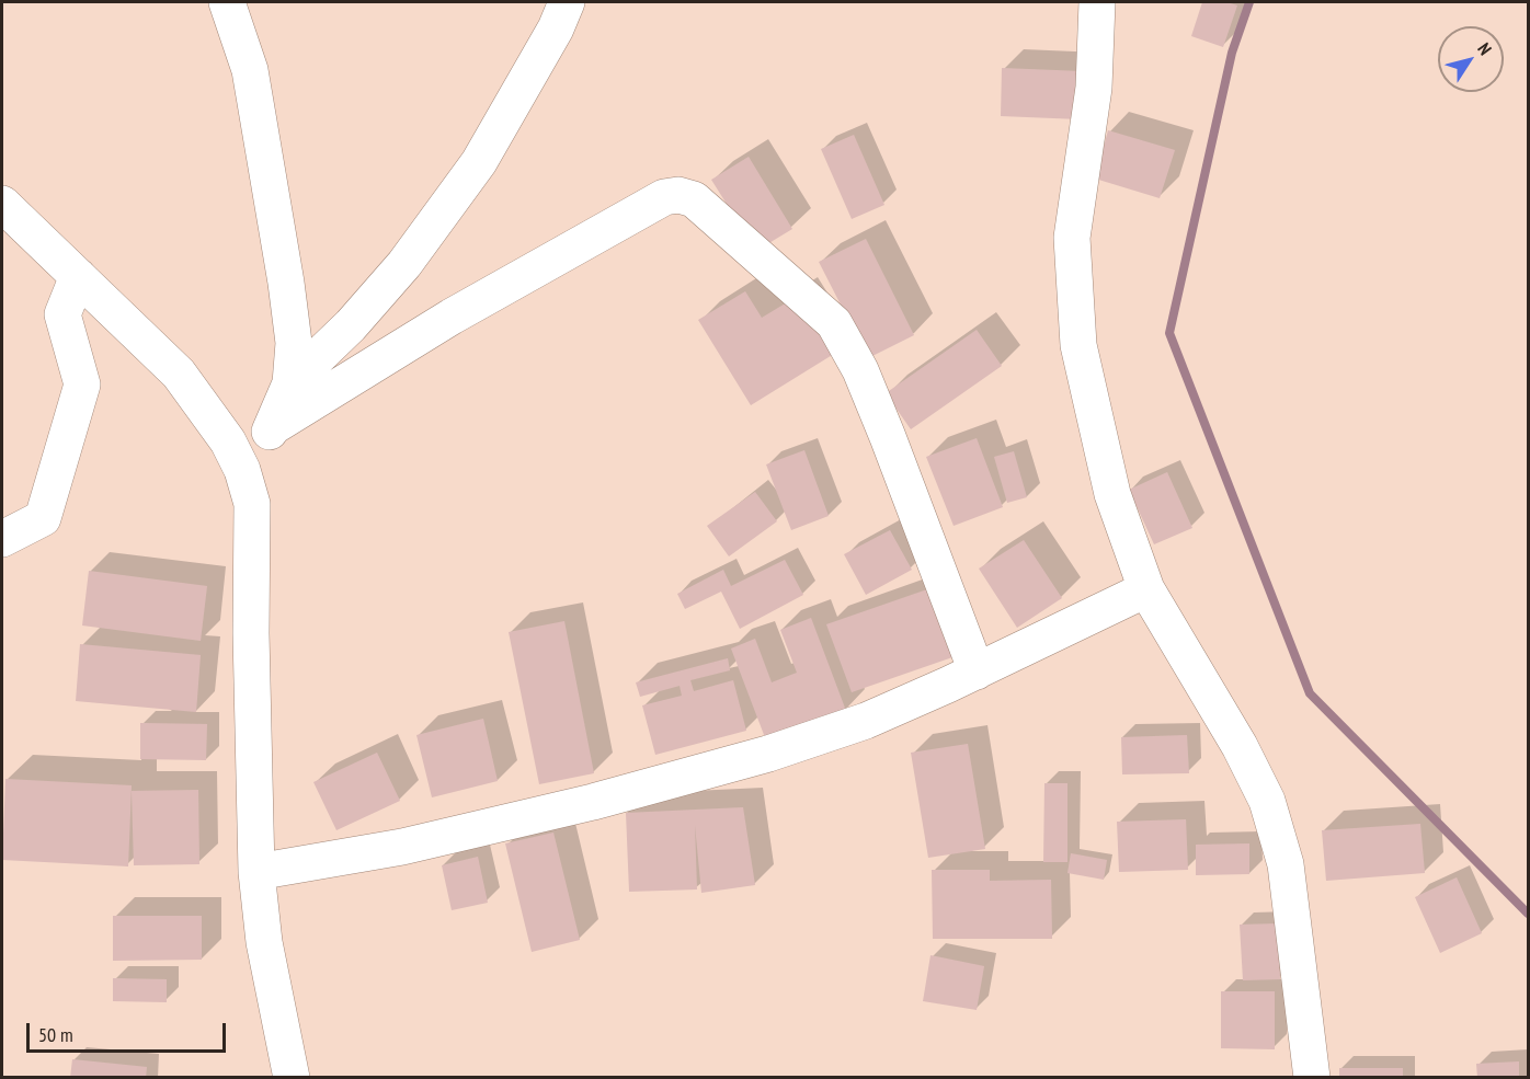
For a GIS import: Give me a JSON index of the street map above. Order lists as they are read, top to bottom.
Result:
{
  "scale_bar": "50 m",
  "north": "top right"
}
